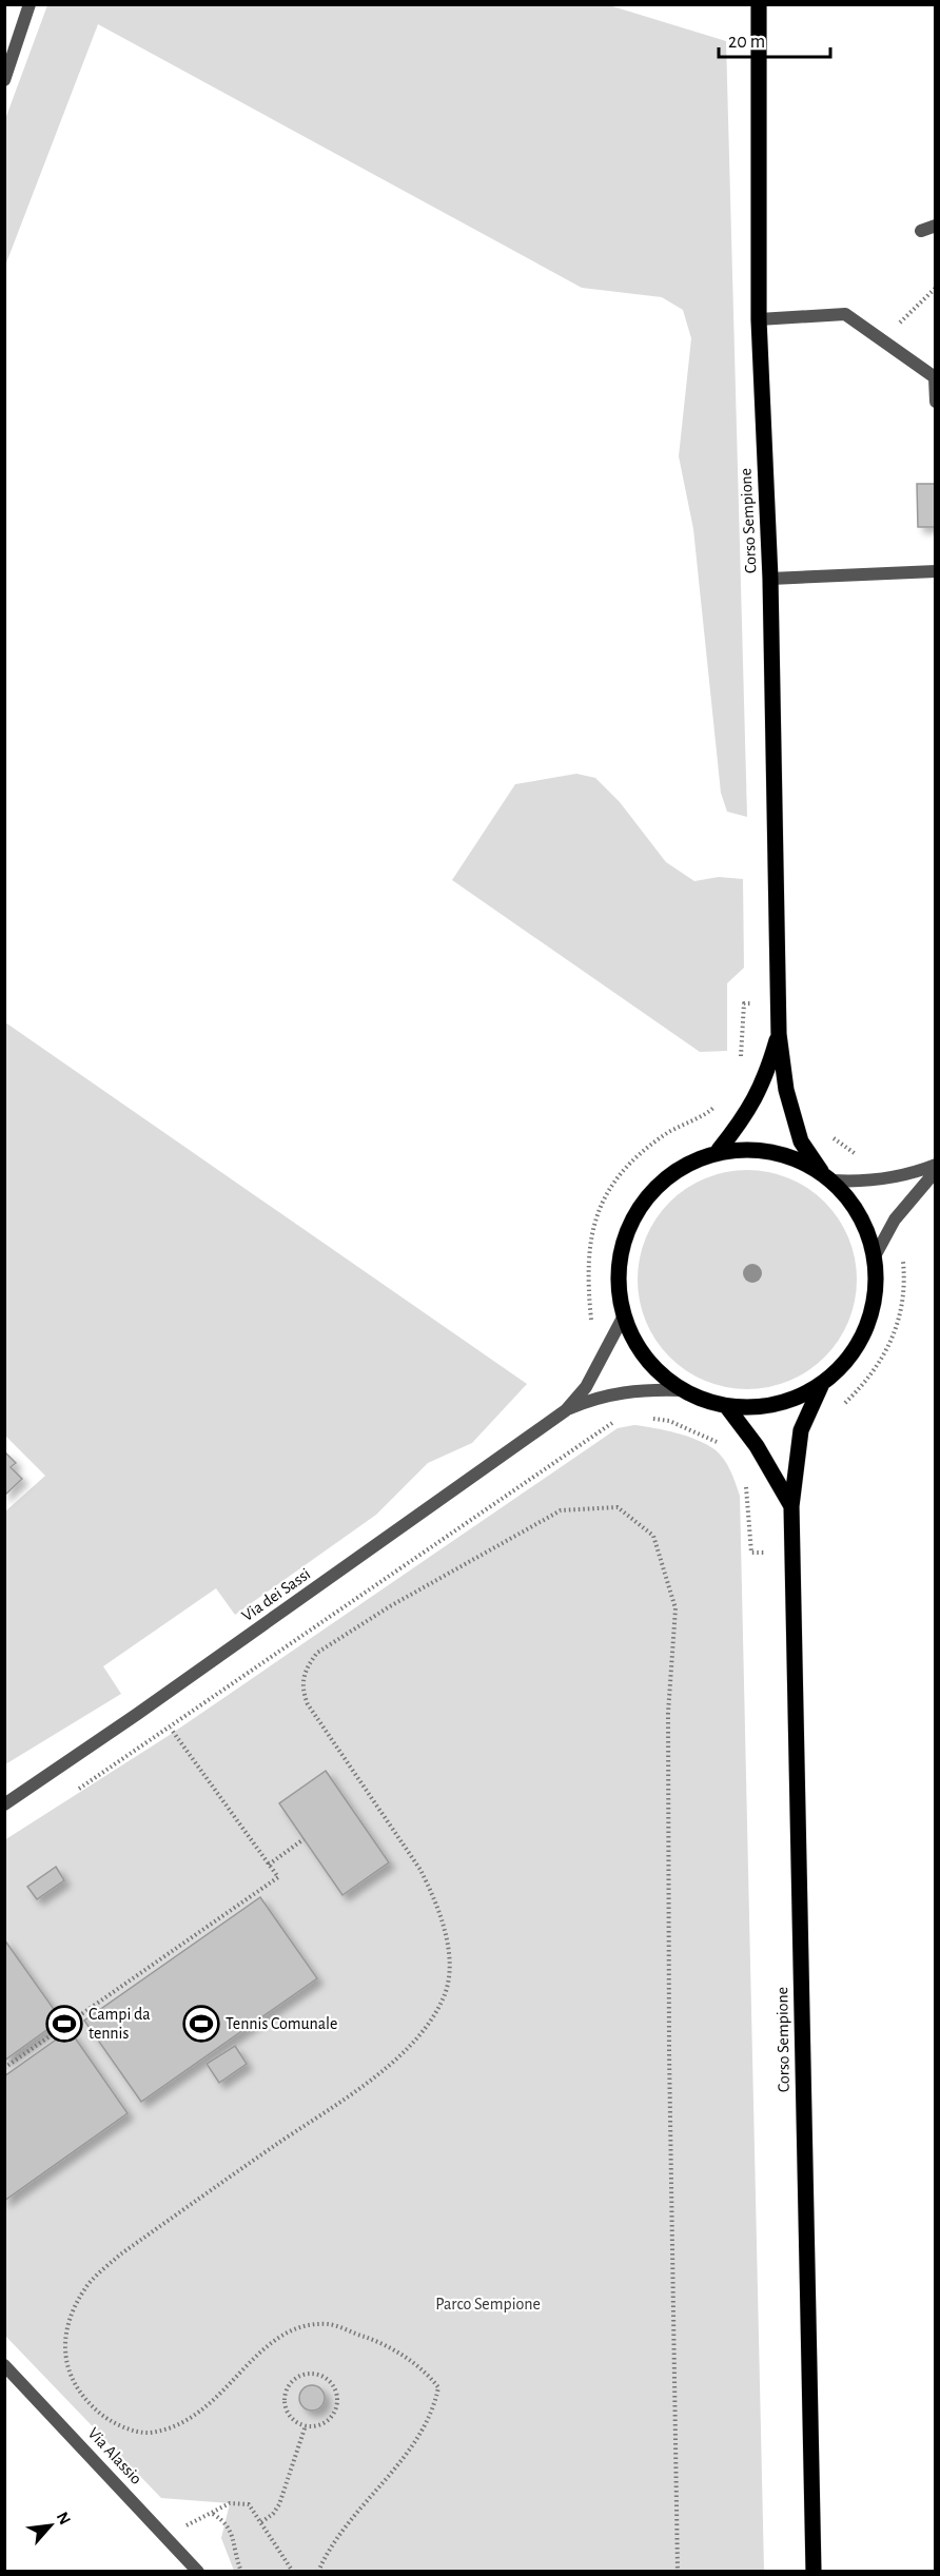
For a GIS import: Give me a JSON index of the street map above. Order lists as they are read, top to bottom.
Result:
{
  "streets": {
    "main road": ["Corso Sempione"],
    "street": ["Via dei Sassi", "Via Alassio"]
  },
  "parks": ["Parco Sempione"],
  "places": {
    "sports": ["Campi da tennis", "Tennis Comunale"]
  },
  "scale_bar": "20 m",
  "north": "top right"
}
